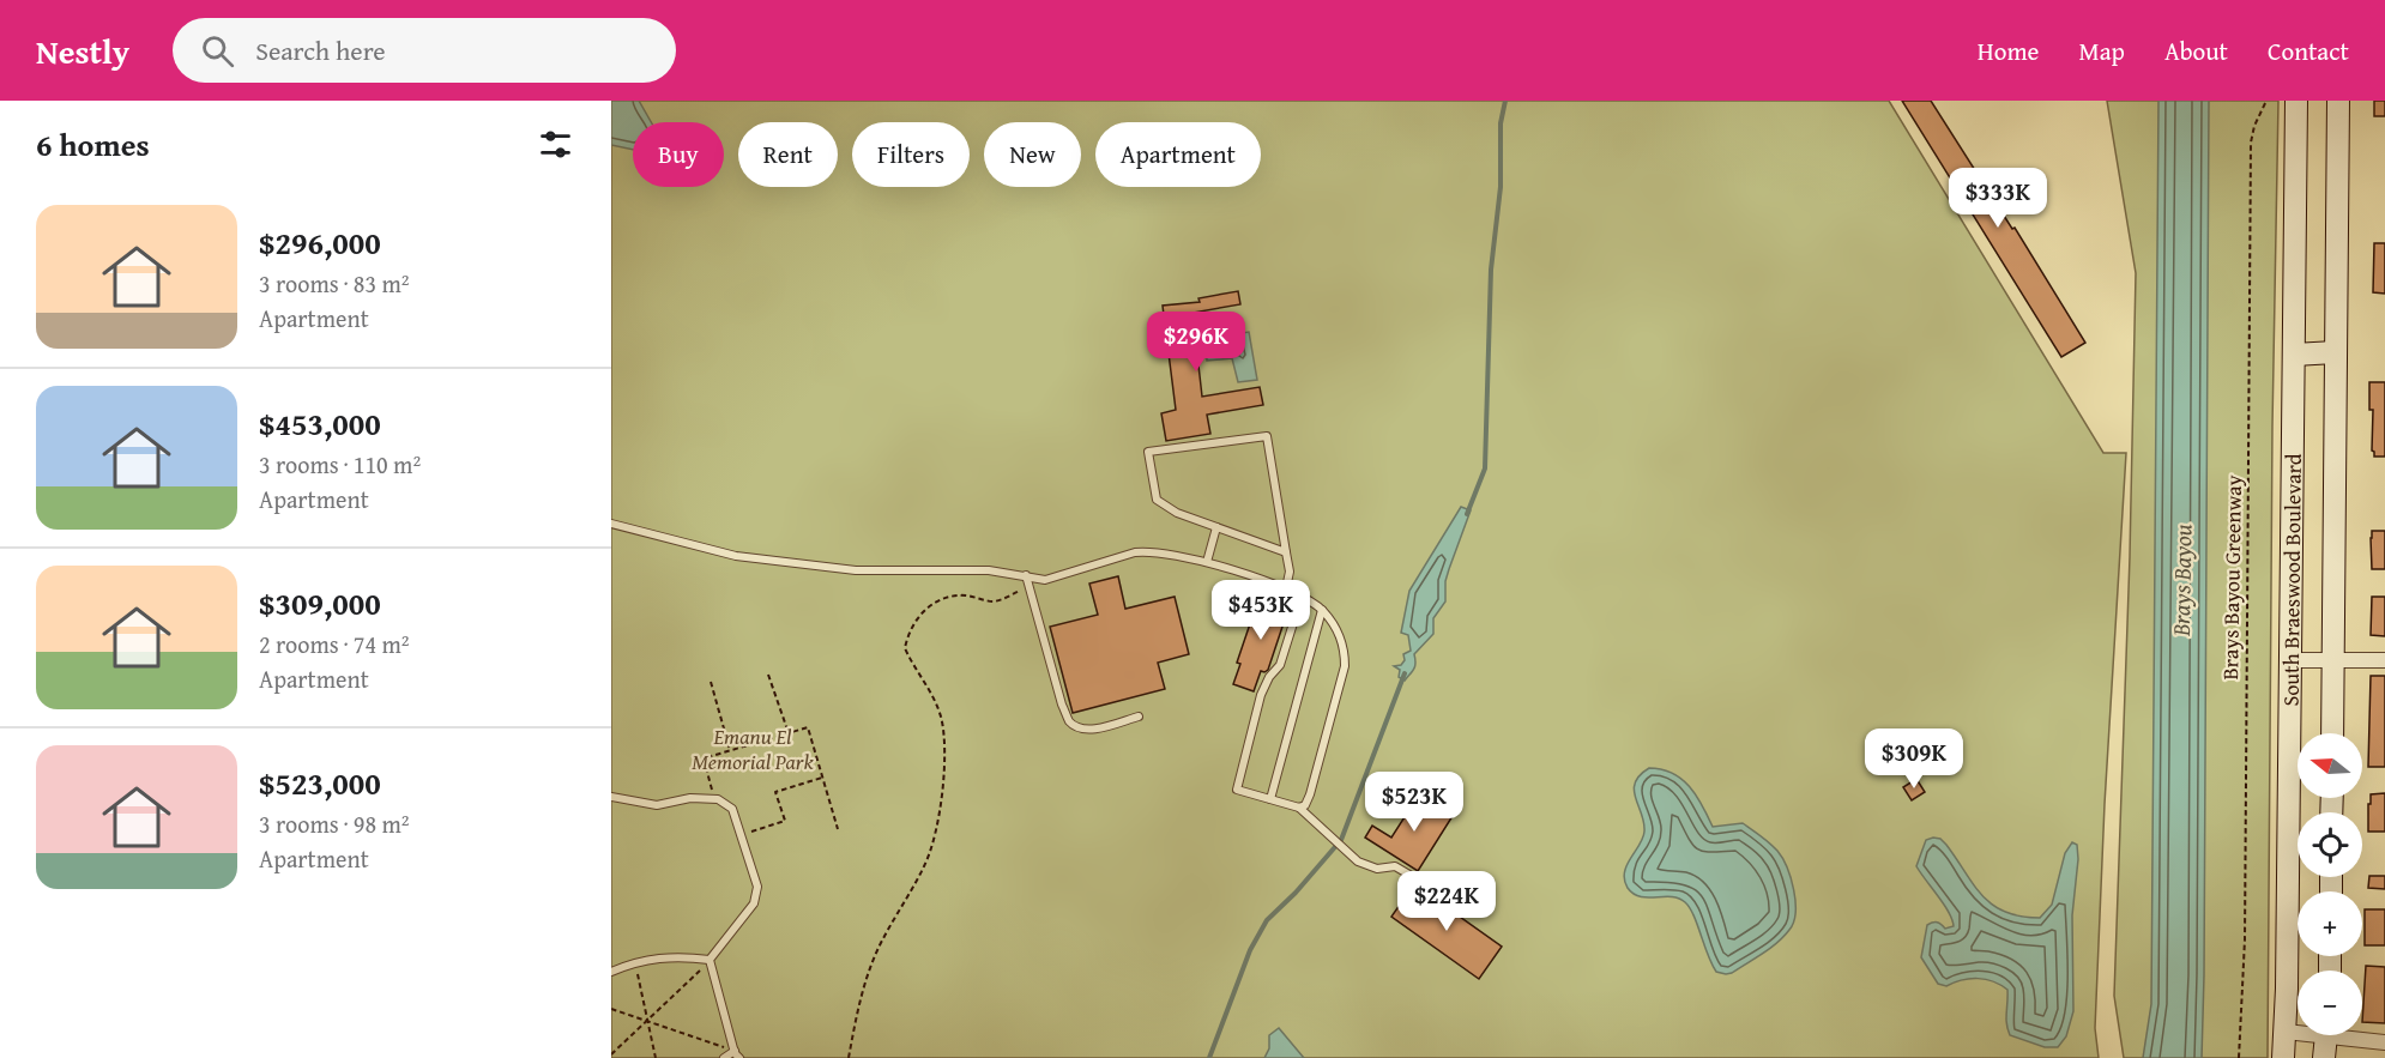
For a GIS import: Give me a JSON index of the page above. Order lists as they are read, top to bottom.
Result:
{
  "streets": {
    "main road": ["South Braeswood Boulevard"],
    "path": ["Brays Bayou Greenway"]
  },
  "water": ["Brays Bayou"],
  "parks": ["Emanu El Memorial Park"],
  "north": "left",
  "page": {
    "header": "Nestly",
    "search": "Search here",
    "nav": [
      "Home",
      "Map",
      "About",
      "Contact"
    ],
    "heading": "6 homes",
    "chip": [
      "Buy",
      "Rent",
      "Filters",
      "New",
      "Apartment"
    ],
    "price": [
      "$333K",
      "$296K",
      "$453K",
      "$309K",
      "$523K",
      "$224K"
    ],
    "list": [
      {
        "name": "$296,000",
        "note": "3 rooms · 83 m² · Apartment"
      },
      {
        "name": "$453,000",
        "note": "3 rooms · 110 m² · Apartment"
      },
      {
        "name": "$309,000",
        "note": "2 rooms · 74 m² · Apartment"
      },
      {
        "name": "$523,000",
        "note": "3 rooms · 98 m² · Apartment"
      }
    ],
    "map_buttons": ["+", "−"]
  }
}
